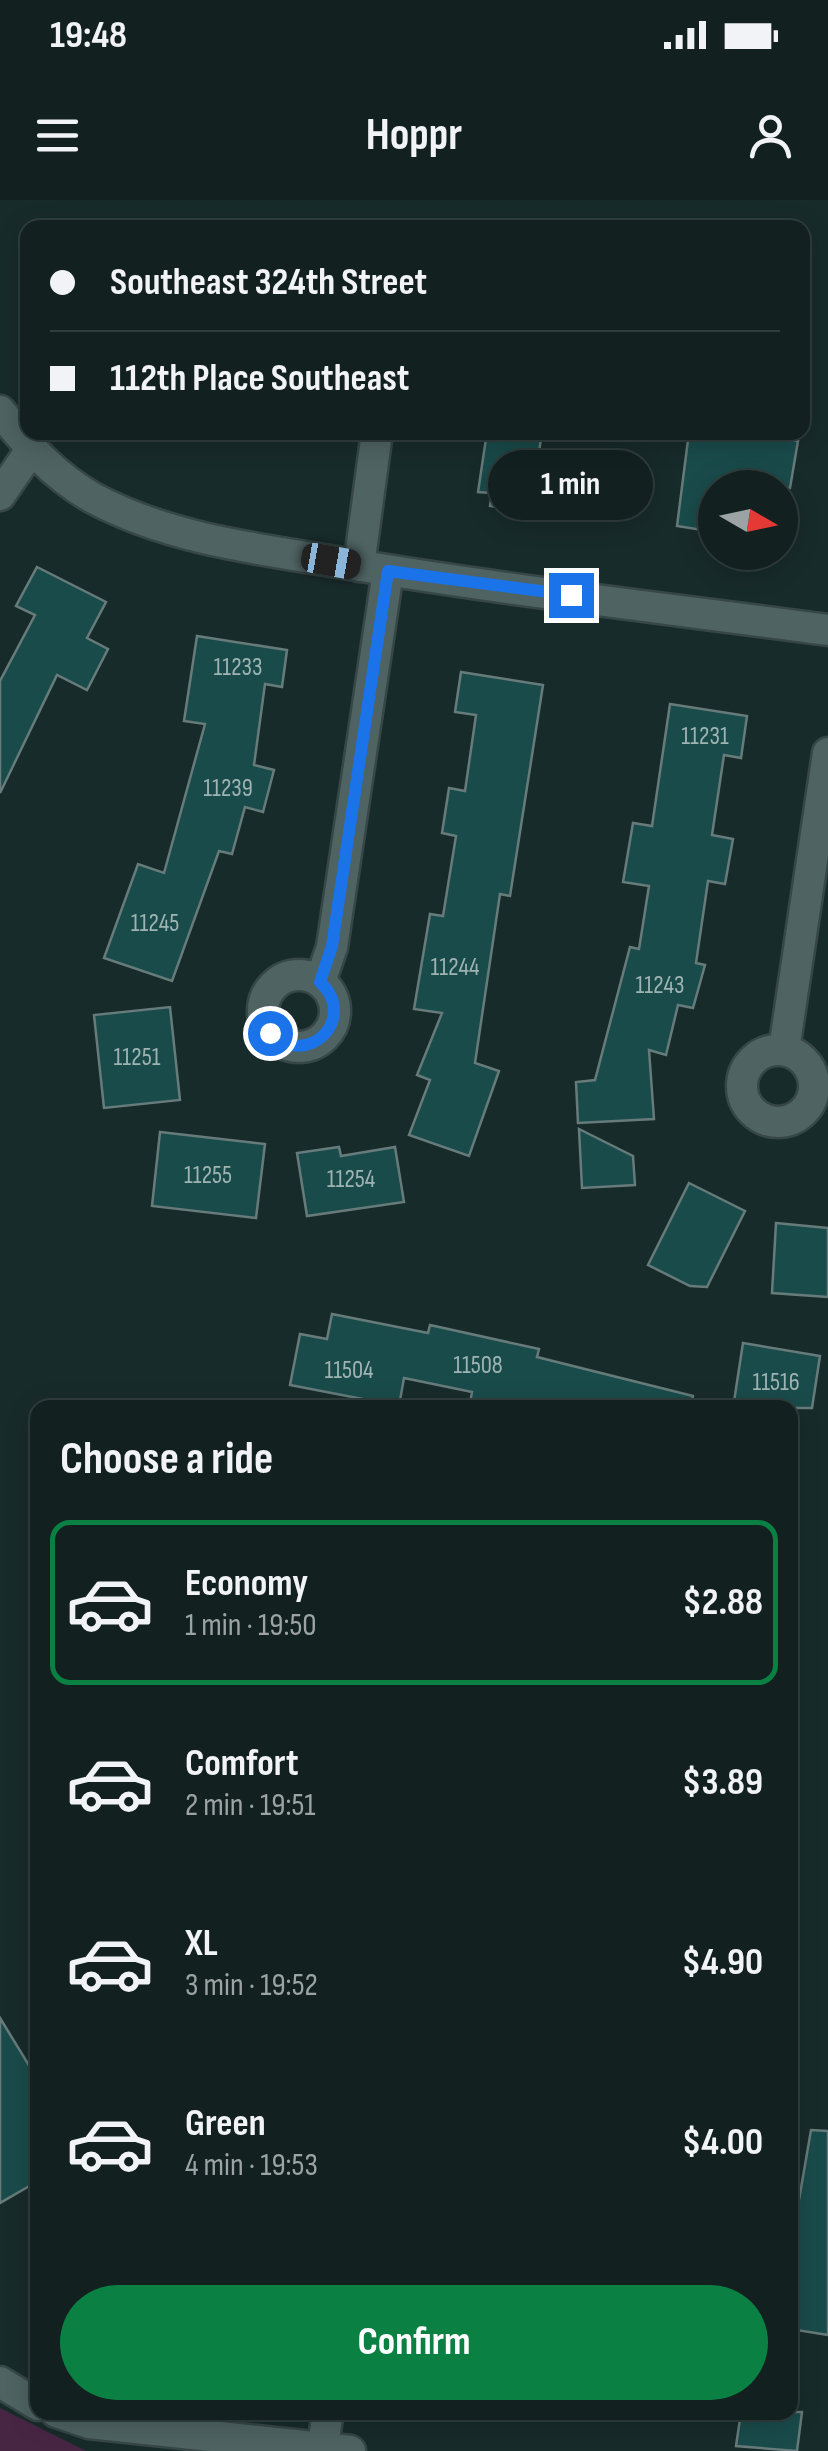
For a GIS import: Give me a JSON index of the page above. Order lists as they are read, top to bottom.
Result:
{
  "house_numbers": [
    "11233",
    "11231",
    "11239",
    "11245",
    "11244",
    "11243",
    "11251",
    "11255",
    "11254",
    "11508",
    "11504",
    "11516"
  ],
  "north": "right",
  "page": {
    "status": "19:48",
    "header": "Hoppr",
    "banner": ["Southeast 324th Street", "112th Place Southeast"],
    "bubble": "1 min",
    "heading": "Choose a ride",
    "list": [
      {
        "name": "Economy",
        "note": "1 min · 19:50",
        "value": "$2.88"
      },
      {
        "name": "Comfort",
        "note": "2 min · 19:51",
        "value": "$3.89"
      },
      {
        "name": "XL",
        "note": "3 min · 19:52",
        "value": "$4.90"
      },
      {
        "name": "Green",
        "note": "4 min · 19:53",
        "value": "$4.00"
      }
    ],
    "buttons": "Confirm"
  }
}
